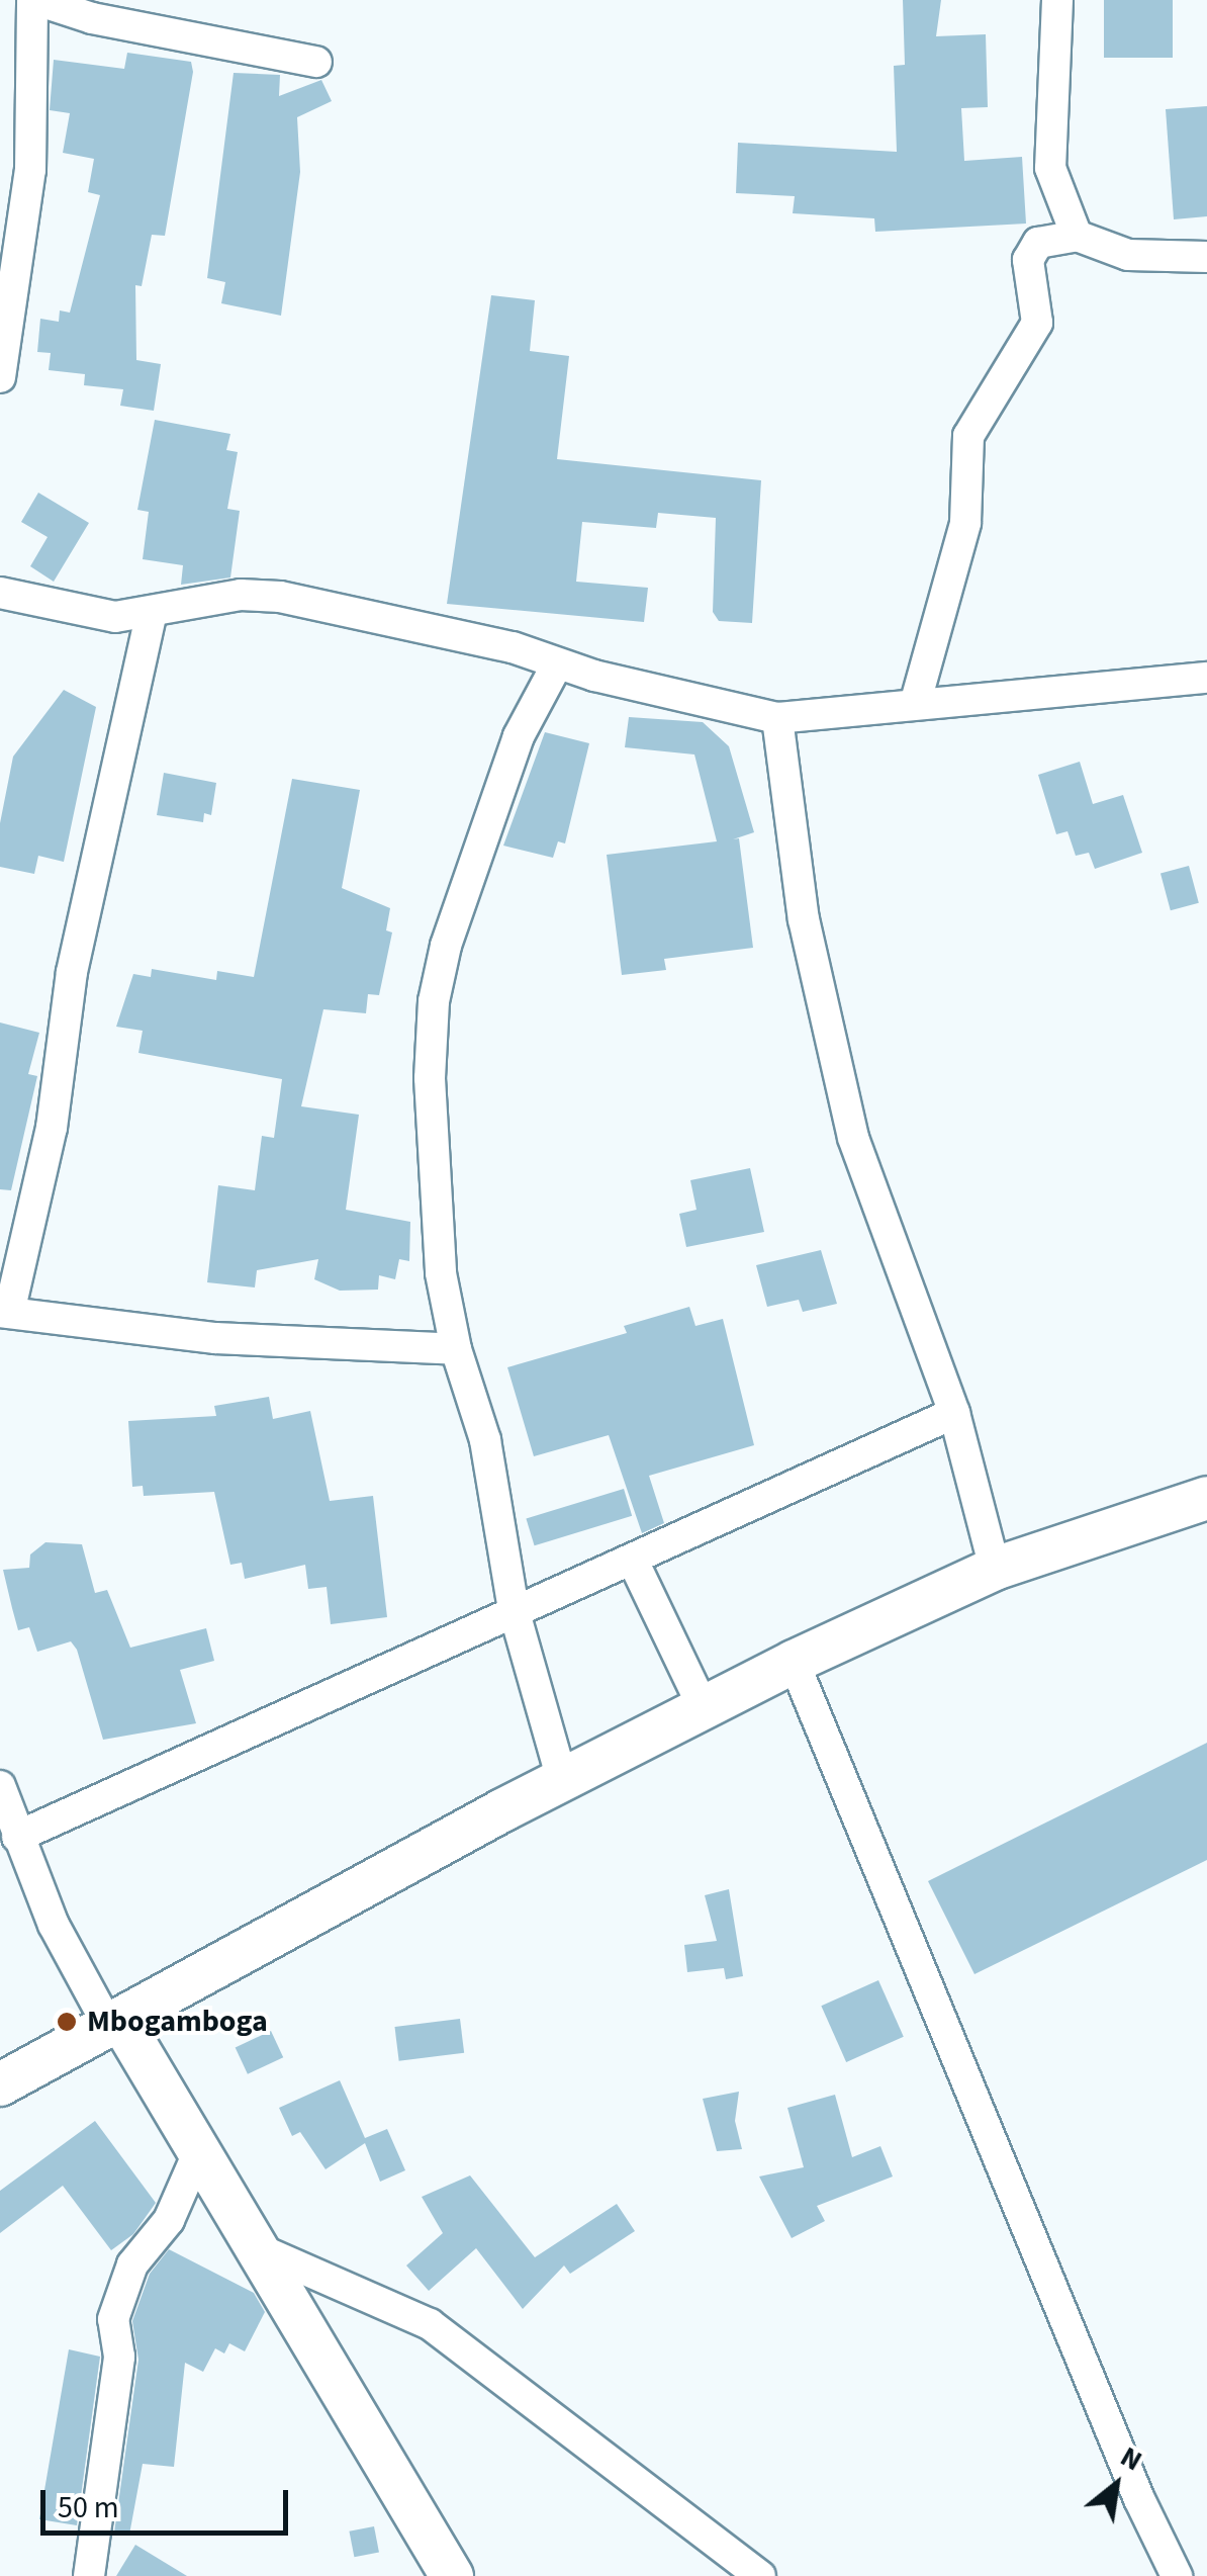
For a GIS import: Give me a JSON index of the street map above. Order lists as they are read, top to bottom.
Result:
{
  "places": ["Mbogamboga"],
  "scale_bar": "50 m",
  "north": "top right"
}
